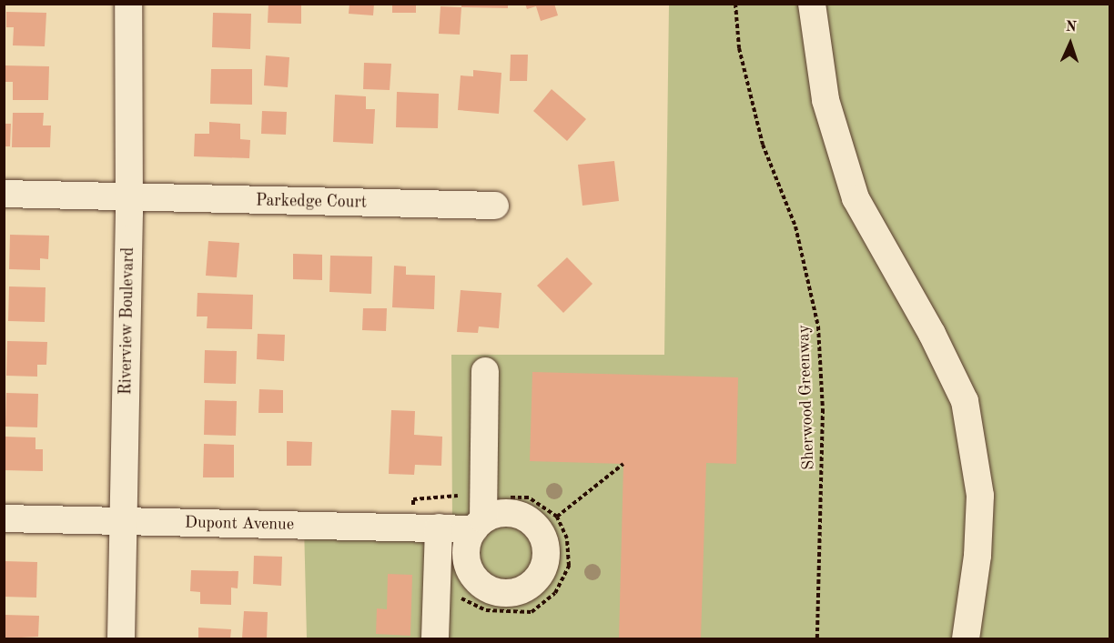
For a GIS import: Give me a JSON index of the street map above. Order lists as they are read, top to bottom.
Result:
{
  "streets": {
    "street": ["Parkedge Court", "Riverview Boulevard", "Dupont Avenue"],
    "path": ["Sherwood Greenway"]
  },
  "crossings": [
    ["Parkedge Court", "Riverview Boulevard"],
    ["Riverview Boulevard", "Dupont Avenue"]
  ],
  "north": "top"
}
